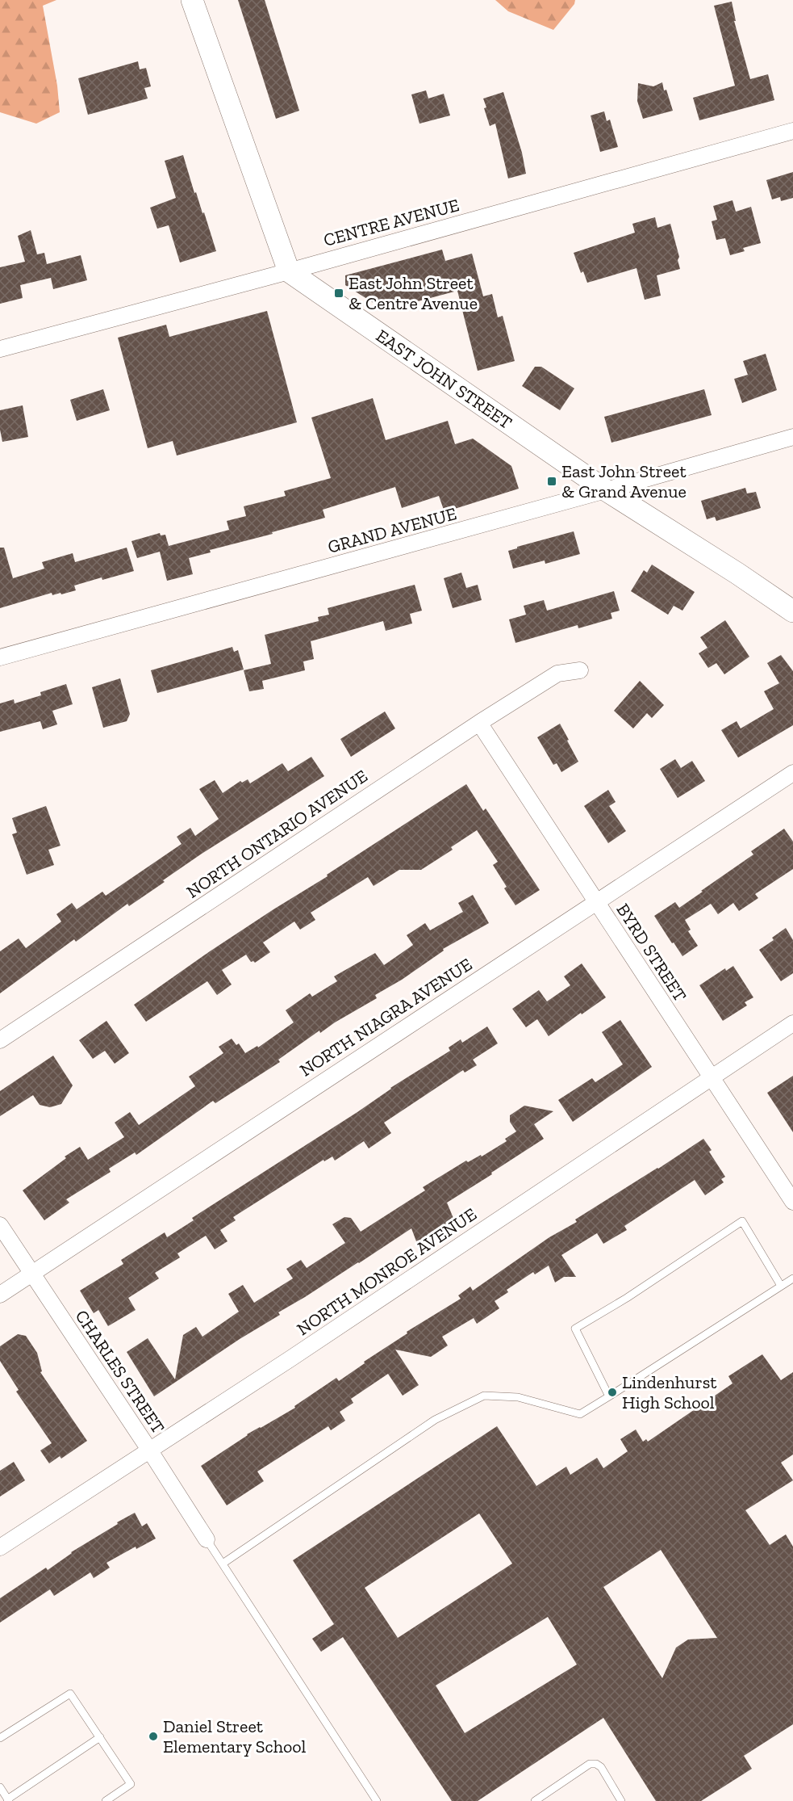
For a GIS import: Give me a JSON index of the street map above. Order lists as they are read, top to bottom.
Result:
{
  "streets": {
    "street": [
      "CENTRE AVENUE",
      "EAST JOHN STREET",
      "GRAND AVENUE",
      "NORTH ONTARIO AVENUE",
      "BYRD STREET",
      "NORTH NIAGRA AVENUE",
      "NORTH MONROE AVENUE",
      "CHARLES STREET"
    ]
  },
  "crossings": [
    ["CENTRE AVENUE", "EAST JOHN STREET"],
    ["EAST JOHN STREET", "GRAND AVENUE"],
    ["NORTH ONTARIO AVENUE", "BYRD STREET"],
    ["BYRD STREET", "NORTH NIAGRA AVENUE"],
    ["BYRD STREET", "NORTH MONROE AVENUE"],
    ["NORTH NIAGRA AVENUE", "CHARLES STREET"],
    ["NORTH MONROE AVENUE", "CHARLES STREET"]
  ],
  "places": {
    "transit": ["East John Street & Centre Avenue", "East John Street & Grand Avenue"],
    "other": ["Lindenhurst High School", "Daniel Street Elementary School"]
  }
}
